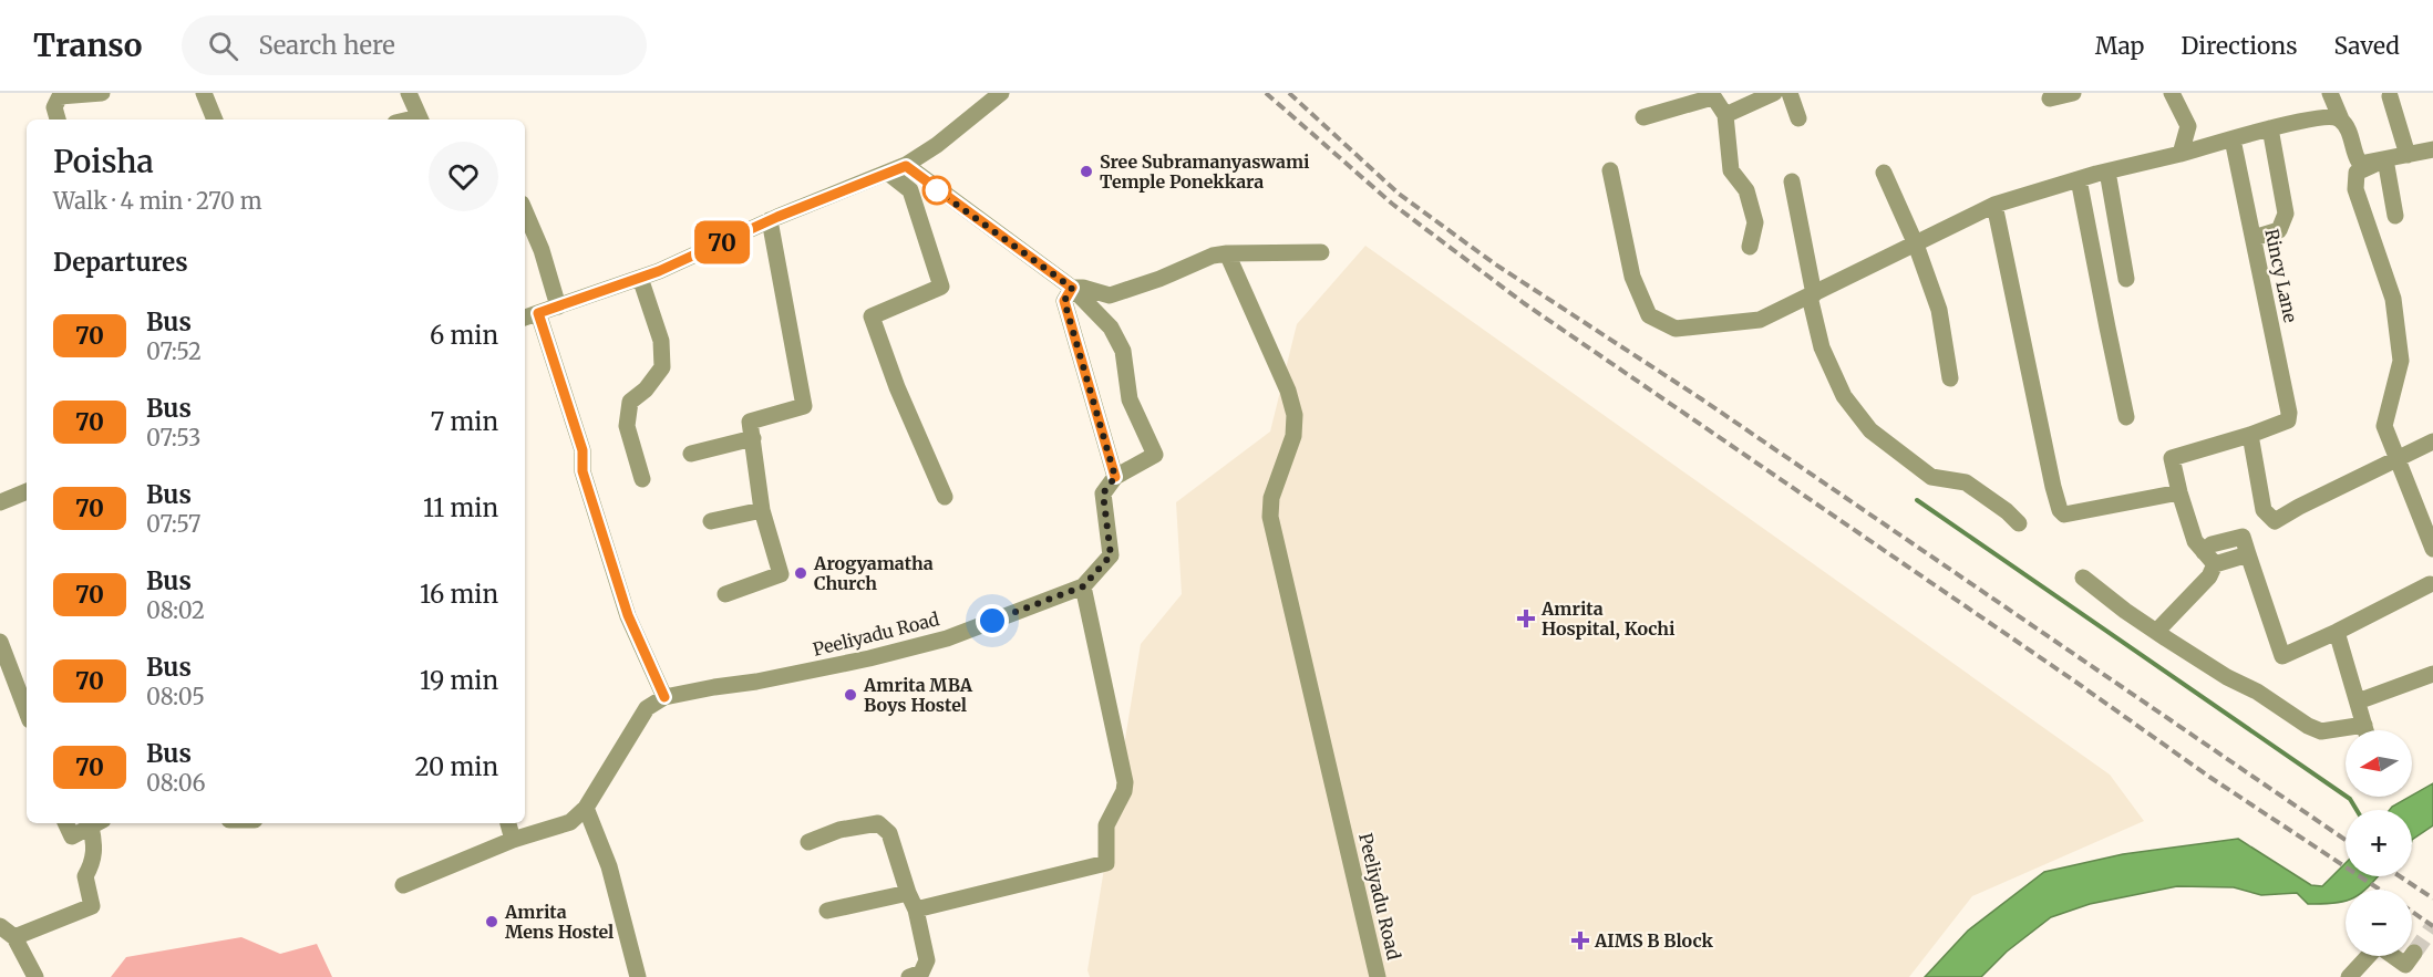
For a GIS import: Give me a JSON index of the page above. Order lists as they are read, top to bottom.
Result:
{
  "streets": {
    "street": ["Rincy Lane", "Peeliyadu Road"]
  },
  "places": {
    "other": [
      "Sree Subramanyaswami Temple Ponekkara",
      "Arogyamatha Church",
      "Amrita MBA Boys Hostel",
      "Amrita Mens Hostel"
    ],
    "health": ["Amrita Hospital, Kochi", "AIMS B Block"]
  },
  "lines": ["bus line 70"],
  "north": "left",
  "page": {
    "header": "Transo",
    "search": "Search here",
    "nav": ["Map", "Directions", "Saved"],
    "on_map": "70",
    "heading": [
      ["Poisha", "Walk · 4 min · 270 m"],
      "Departures"
    ],
    "list": [
      {
        "mark": "70",
        "name": "Bus",
        "note": "07:52",
        "value": "6 min"
      },
      {
        "mark": "70",
        "name": "Bus",
        "note": "07:53",
        "value": "7 min"
      },
      {
        "mark": "70",
        "name": "Bus",
        "note": "07:57",
        "value": "11 min"
      },
      {
        "mark": "70",
        "name": "Bus",
        "note": "08:02",
        "value": "16 min"
      },
      {
        "mark": "70",
        "name": "Bus",
        "note": "08:05",
        "value": "19 min"
      },
      {
        "mark": "70",
        "name": "Bus",
        "note": "08:06",
        "value": "20 min"
      }
    ],
    "map_buttons": ["+", "−"]
  }
}
